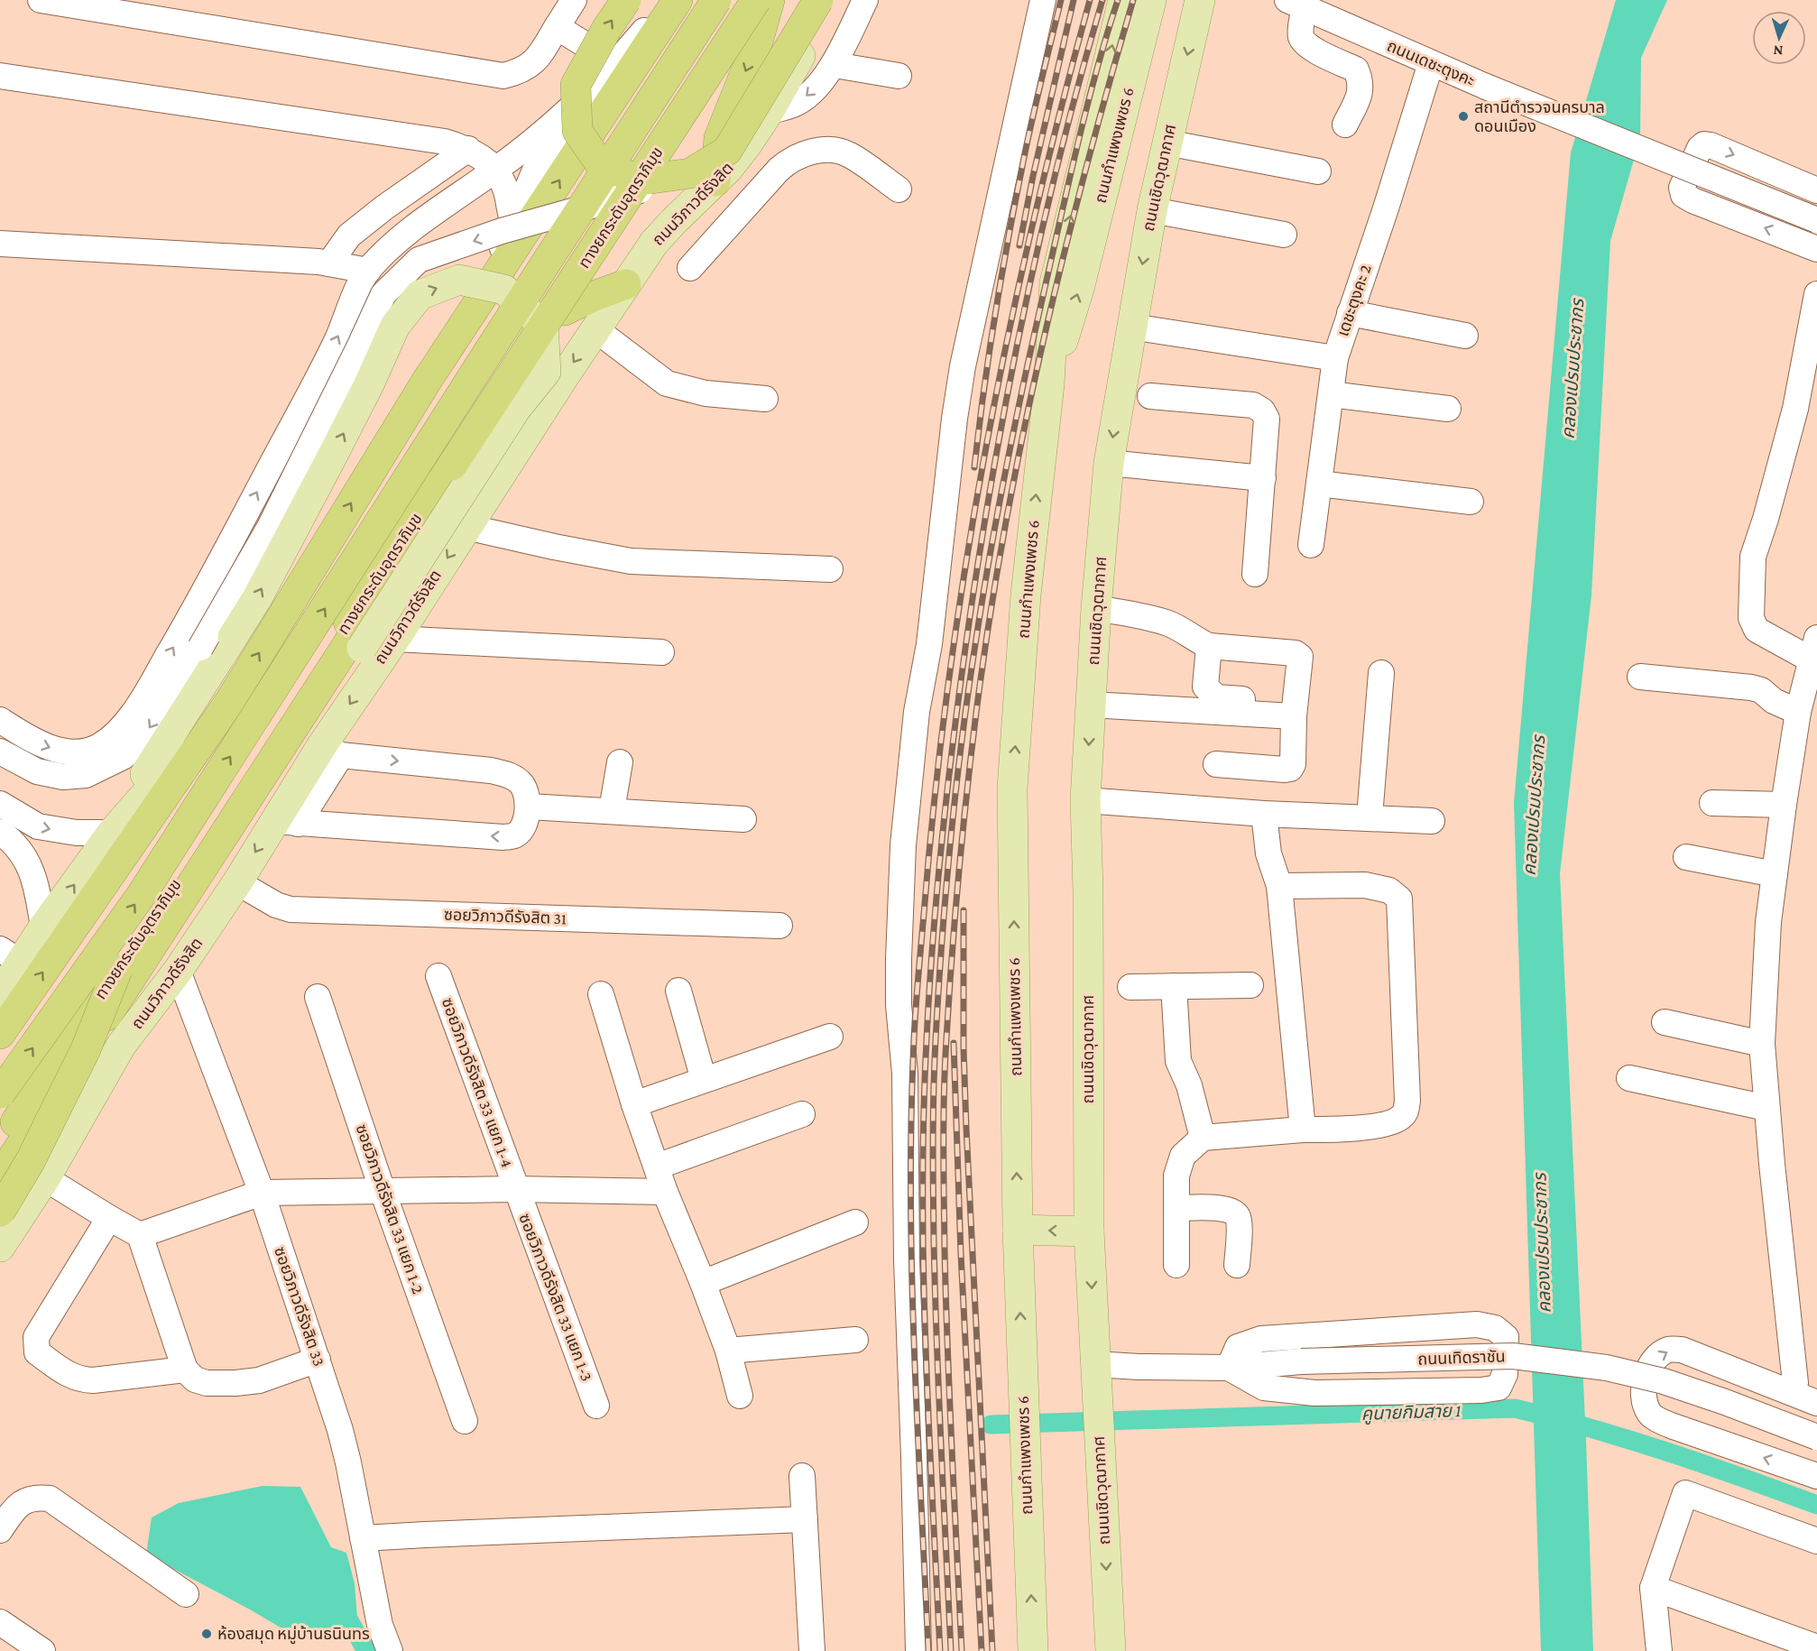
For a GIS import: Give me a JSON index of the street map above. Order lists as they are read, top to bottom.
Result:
{
  "streets": {
    "highway": ["ถนนวิภาวดีรังสิต", "ทางยกระดับอุตราภิมุข"],
    "main road": ["ถนนกำแพงเพชร 6", "ถนนเชิดวุฒากาศ"],
    "street": [
      "ถนนเดชะตุงคะ",
      "เดชะตุงคะ 2",
      "ซอยวิภาวดีรังสิต 31",
      "ซอยวิภาวดีรังสิต 33 แยก 1-4",
      "ซอยวิภาวดีรังสิต 33 แยก 1-2",
      "ซอยวิภาวดีรังสิต 33 แยก 1-3",
      "ซอยวิภาวดีรังสิต 33",
      "ถนนเทิดราชัน"
    ]
  },
  "crossings": [
    ["ถนนเดชะตุงคะ", "เดชะตุงคะ 2"],
    ["ถนนเชิดวุฒากาศ", "ถนนเทิดราชัน"],
    ["ถนนวิภาวดีรังสิต", "ซอยวิภาวดีรังสิต 31"],
    ["ถนนวิภาวดีรังสิต", "ซอยวิภาวดีรังสิต 33"],
    ["ซอยวิภาวดีรังสิต 33 แยก 1-4", "ซอยวิภาวดีรังสิต 33 แยก 1-3"]
  ],
  "one_way": ["ถนนกำแพงเพชร 6", "ถนนเชิดวุฒากาศ"],
  "water": ["คลองเปรมประชากร", "คูนายกิมสาย 1"],
  "places": ["สถานีตำรวจนครบาล ดอนเมือง", "ห้องสมุด หมู่บ้านธนินทร"],
  "north": "bottom"
}
